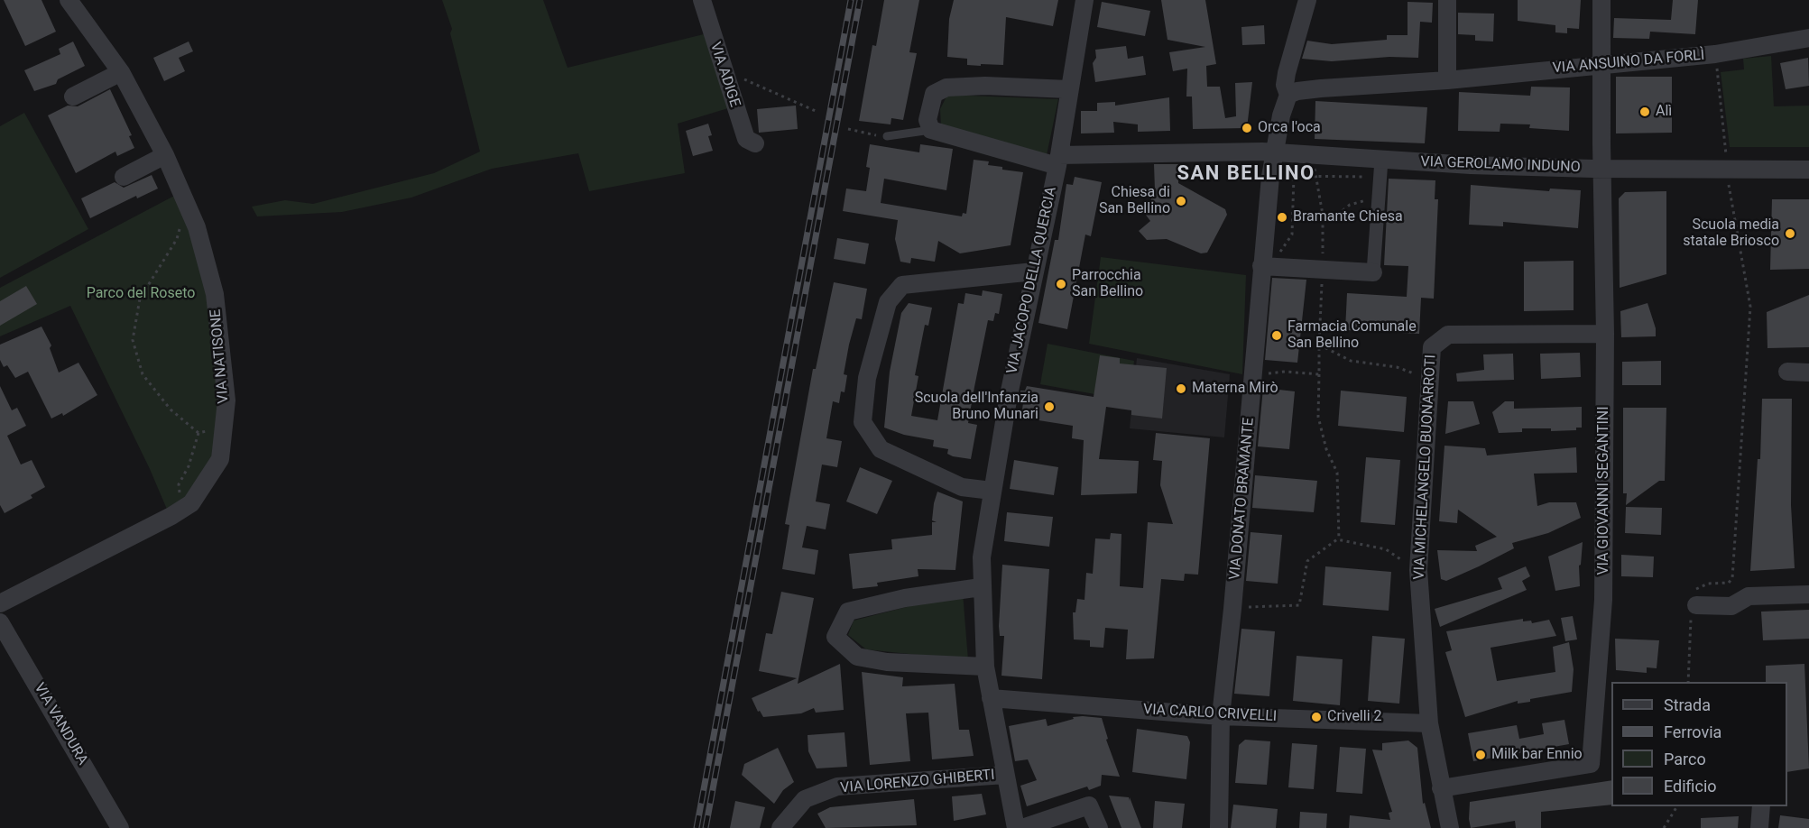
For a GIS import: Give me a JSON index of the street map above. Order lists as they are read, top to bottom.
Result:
{
  "streets": {
    "street": [
      "VIA ANSUINO DA FORLÌ",
      "VIA ADIGE",
      "VIA GEROLAMO INDUNO",
      "VIA JACOPO DELLA QUERCIA",
      "VIA NATISONE",
      "VIA MICHELANGELO BUONARROTI",
      "VIA GIOVANNI SEGANTINI",
      "VIA DONATO BRAMANTE",
      "VIA CARLO CRIVELLI",
      "VIA VANDURA",
      "VIA LORENZO GHIBERTI"
    ]
  },
  "crossings": [
    ["VIA ANSUINO DA FORLÌ", "VIA GIOVANNI SEGANTINI"],
    ["VIA GEROLAMO INDUNO", "VIA JACOPO DELLA QUERCIA"],
    ["VIA GEROLAMO INDUNO", "VIA GIOVANNI SEGANTINI"],
    ["VIA GEROLAMO INDUNO", "VIA DONATO BRAMANTE"],
    ["VIA JACOPO DELLA QUERCIA", "VIA CARLO CRIVELLI"],
    ["VIA JACOPO DELLA QUERCIA", "VIA LORENZO GHIBERTI"],
    ["VIA MICHELANGELO BUONARROTI", "VIA GIOVANNI SEGANTINI"],
    ["VIA MICHELANGELO BUONARROTI", "VIA CARLO CRIVELLI"],
    ["VIA DONATO BRAMANTE", "VIA CARLO CRIVELLI"]
  ],
  "districts": ["SAN BELLINO"],
  "parks": ["Parco del Roseto"],
  "places": [
    "Alì",
    "Orca l'oca",
    "Chiesa di San Bellino",
    "Bramante Chiesa",
    "Scuola media statale Briosco",
    "Parrocchia San Bellino",
    "Farmacia Comunale San Bellino",
    "Materna Mirò",
    "Scuola dell'Infanzia Bruno Munari",
    "Crivelli 2",
    "Milk bar Ennio"
  ],
  "legend": [
    "Strada",
    "Ferrovia",
    "Parco",
    "Edificio"
  ]
}
